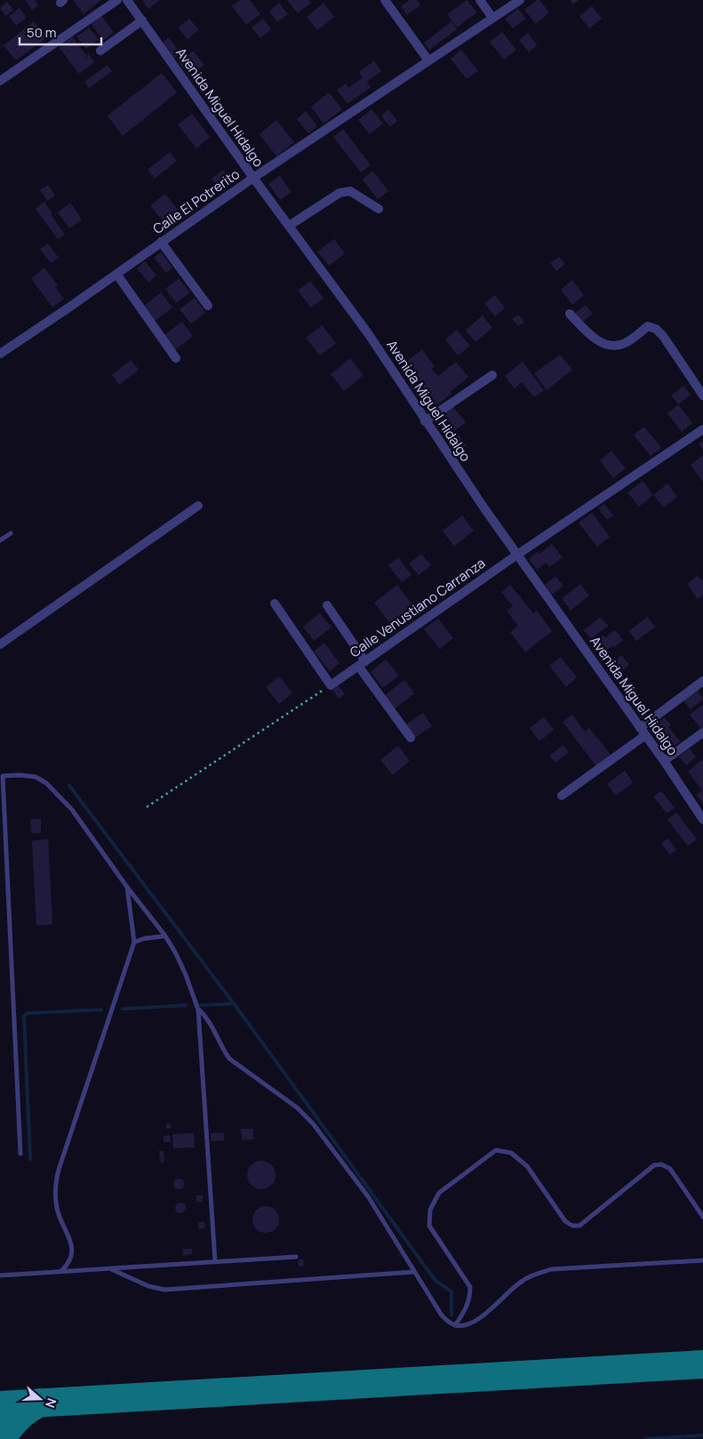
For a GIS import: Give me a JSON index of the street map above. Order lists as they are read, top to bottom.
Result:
{
  "streets": {
    "street": ["Avenida Miguel Hidalgo", "Calle El Potrerito", "Calle Venustiano Carranza"]
  },
  "crossings": [
    ["Avenida Miguel Hidalgo", "Calle El Potrerito"],
    ["Avenida Miguel Hidalgo", "Calle Venustiano Carranza"]
  ],
  "scale_bar": "50 m",
  "north": "right"
}
